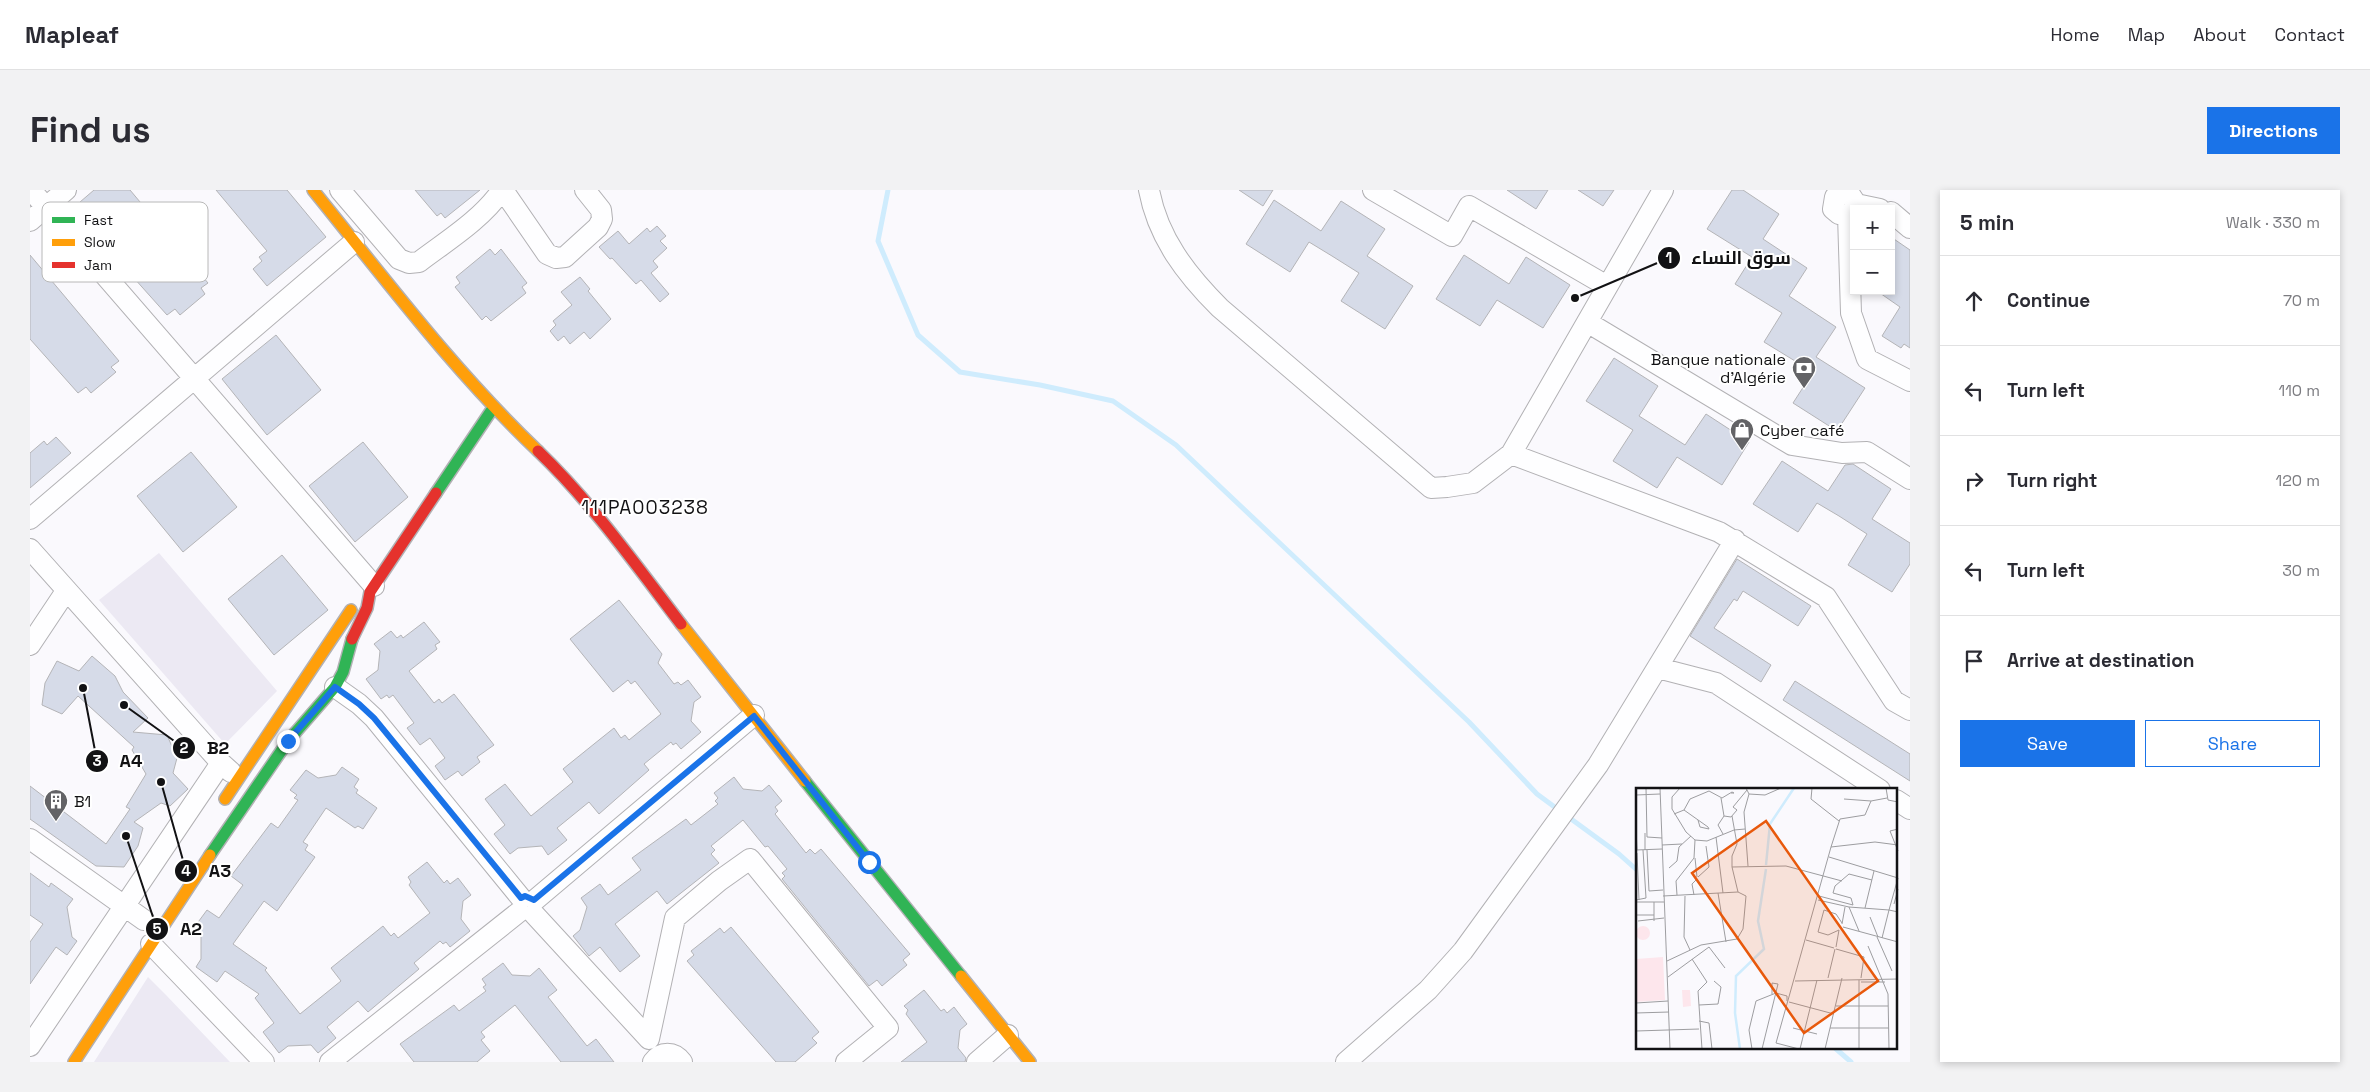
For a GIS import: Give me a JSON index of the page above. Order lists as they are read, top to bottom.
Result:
{
  "districts": ["111PA003238"],
  "places": {
    "other": [
      "سوق النساء",
      "A4",
      "B2",
      "A3",
      "A2"
    ],
    "bank": ["Banque nationale d'Algérie"],
    "shop": ["Cyber café"],
    "building": ["B1"]
  },
  "legend": ["Fast", "Slow", "Jam"],
  "page": {
    "header": "Mapleaf",
    "nav": [
      "Home",
      "Map",
      "About",
      "Contact"
    ],
    "buttons": [
      "Directions",
      ["Save", "Share"]
    ],
    "title": "Find us",
    "heading": ["5 min", "Walk · 330 m"],
    "map_buttons": ["+", "−"],
    "list": [
      ["Continue", "70 m"],
      ["Turn left", "110 m"],
      ["Turn right", "120 m"],
      ["Turn left", "30 m"],
      "Arrive at destination"
    ]
  }
}
